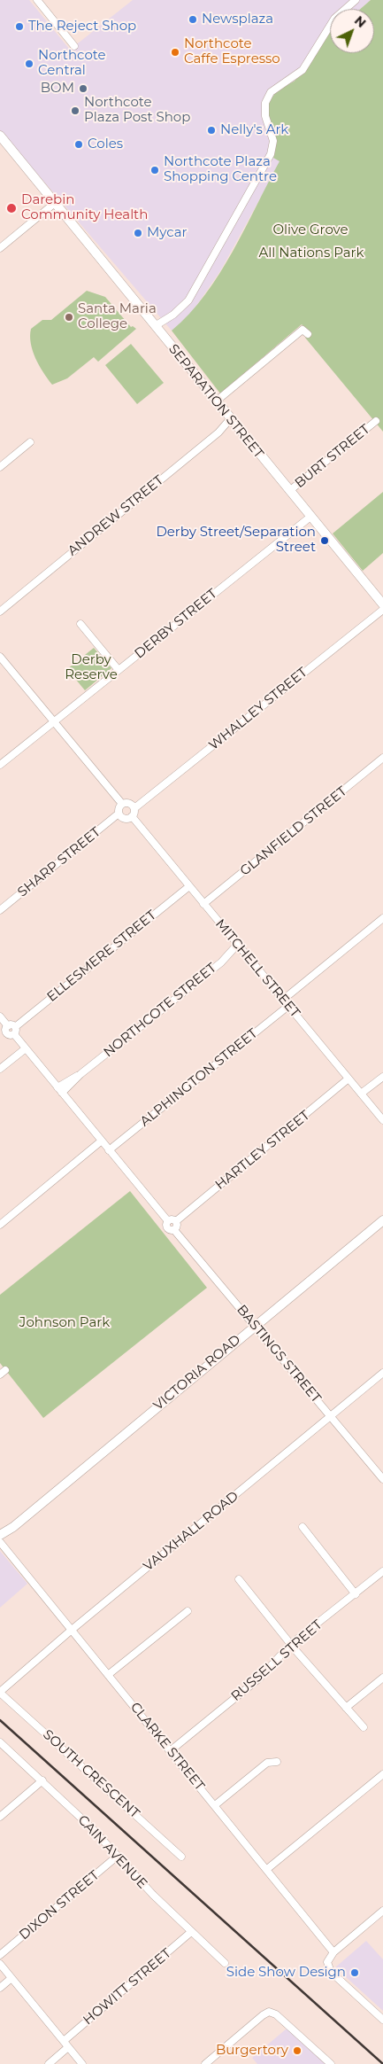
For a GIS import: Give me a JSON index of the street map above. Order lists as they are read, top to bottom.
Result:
{
  "streets": {
    "street": [
      "SEPARATION STREET",
      "BURT STREET",
      "ANDREW STREET",
      "DERBY STREET",
      "WHALLEY STREET",
      "GLANFIELD STREET",
      "SHARP STREET",
      "ELLESMERE STREET",
      "MITCHELL STREET",
      "NORTHCOTE STREET",
      "ALPHINGTON STREET",
      "HARTLEY STREET",
      "BASTINGS STREET",
      "VICTORIA ROAD",
      "VAUXHALL ROAD",
      "RUSSELL STREET",
      "CLARKE STREET",
      "SOUTH CRESCENT",
      "CAIN AVENUE",
      "DIXON STREET",
      "HOWITT STREET"
    ]
  },
  "crossings": [
    ["SEPARATION STREET", "BURT STREET"],
    ["SEPARATION STREET", "ANDREW STREET"],
    ["SEPARATION STREET", "DERBY STREET"],
    ["WHALLEY STREET", "SHARP STREET"],
    ["WHALLEY STREET", "MITCHELL STREET"],
    ["GLANFIELD STREET", "MITCHELL STREET"],
    ["SHARP STREET", "MITCHELL STREET"],
    ["ELLESMERE STREET", "MITCHELL STREET"],
    ["MITCHELL STREET", "NORTHCOTE STREET"],
    ["MITCHELL STREET", "ALPHINGTON STREET"],
    ["MITCHELL STREET", "HARTLEY STREET"],
    ["HARTLEY STREET", "BASTINGS STREET"],
    ["BASTINGS STREET", "VICTORIA ROAD"],
    ["BASTINGS STREET", "VAUXHALL ROAD"],
    ["VICTORIA ROAD", "CLARKE STREET"],
    ["VAUXHALL ROAD", "CLARKE STREET"],
    ["VAUXHALL ROAD", "SOUTH CRESCENT"],
    ["RUSSELL STREET", "CLARKE STREET"],
    ["CAIN AVENUE", "DIXON STREET"],
    ["CAIN AVENUE", "HOWITT STREET"]
  ],
  "parks": [
    "Olive Grove",
    "All Nations Park",
    "Derby Reserve",
    "Johnson Park"
  ],
  "places": [
    "Newsplaza",
    "The Reject Shop",
    "Northcote Caffe Espresso",
    "Northcote Central",
    "BOM",
    "Northcote Plaza Post Shop",
    "Nelly's Ark",
    "Coles",
    "Northcote Plaza Shopping Centre",
    "Darebin Community Health",
    "Mycar",
    "Santa Maria College",
    "Derby Street/Separation Street",
    "Side Show Design",
    "Burgertory"
  ],
  "north": "top right"
}
